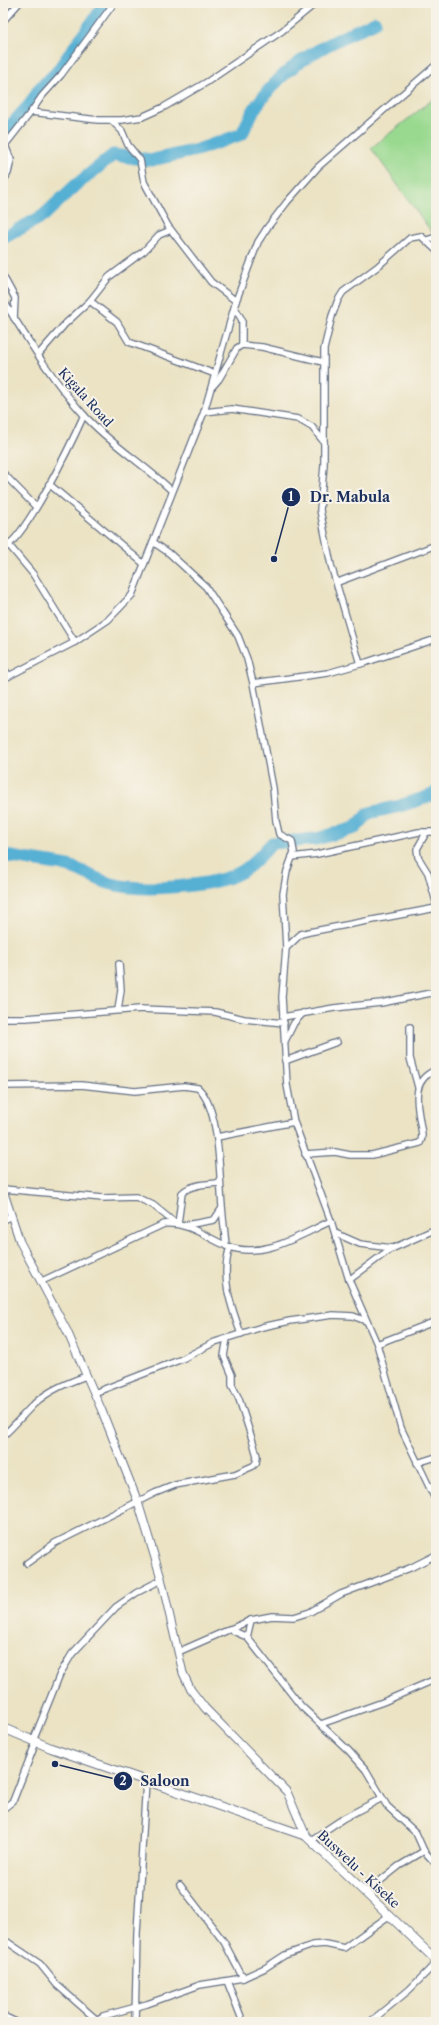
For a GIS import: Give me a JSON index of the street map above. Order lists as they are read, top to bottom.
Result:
{
  "streets": {
    "main road": ["Buswelu - Kiseke"],
    "street": ["Kigala Road"]
  },
  "places": ["Dr. Mabula", "Saloon"]
}
